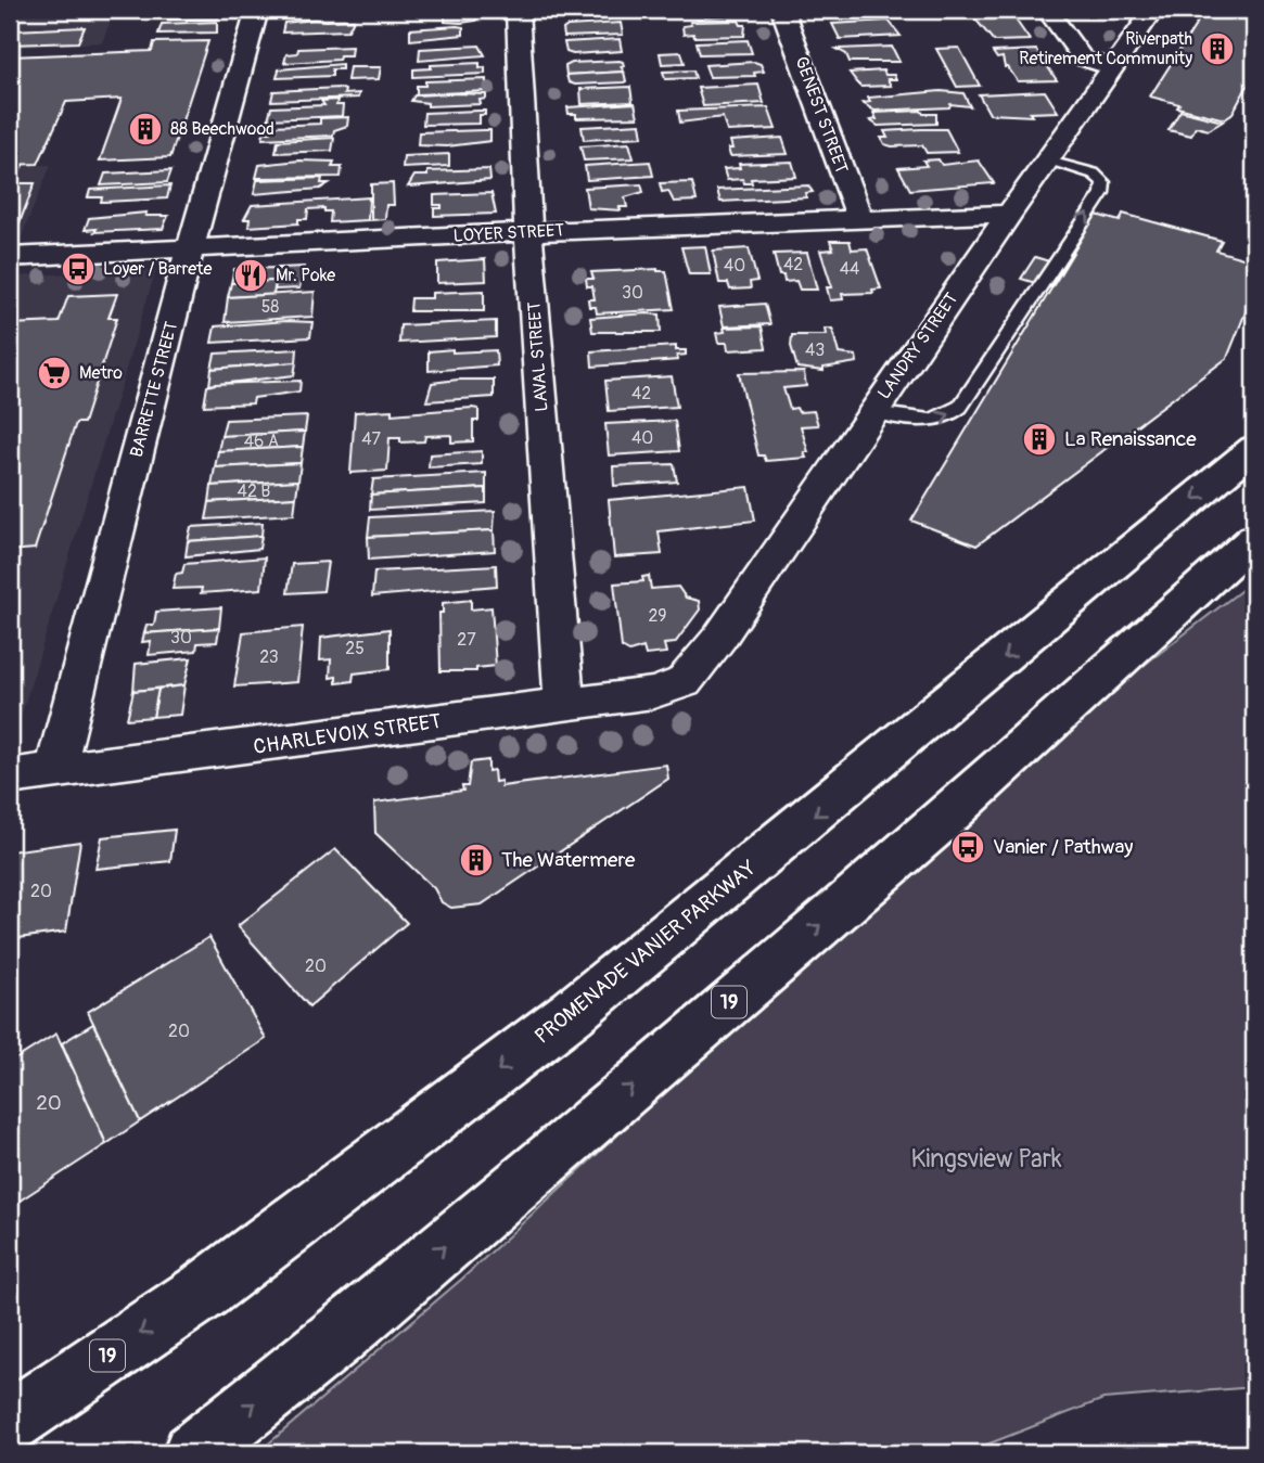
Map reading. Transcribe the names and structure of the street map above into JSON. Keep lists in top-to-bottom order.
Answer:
{
  "streets": {
    "main road": ["PROMENADE VANIER PARKWAY", "19"],
    "street": [
      "GENEST STREET",
      "LOYER STREET",
      "LANDRY STREET",
      "LAVAL STREET",
      "BARRETTE STREET",
      "CHARLEVOIX STREET"
    ]
  },
  "crossings": [
    ["GENEST STREET", "LOYER STREET"],
    ["LOYER STREET", "LANDRY STREET"],
    ["LOYER STREET", "LAVAL STREET"],
    ["LOYER STREET", "BARRETTE STREET"],
    ["LANDRY STREET", "CHARLEVOIX STREET"],
    ["LAVAL STREET", "CHARLEVOIX STREET"],
    ["BARRETTE STREET", "CHARLEVOIX STREET"]
  ],
  "parks": ["Kingsview Park"],
  "places": {
    "building": [
      "Riverpath Retirement Community",
      "88 Beechwood",
      "La Renaissance",
      "The Watermere"
    ],
    "bus stop": ["Loyer / Barrete", "Vanier / Pathway"],
    "restaurant": ["Mr. Poke"],
    "supermarket": ["Metro"]
  },
  "house_numbers": [
    "42",
    "40",
    "44",
    "30",
    "58",
    "43",
    "42",
    "40",
    "47",
    "46 A",
    "42 B",
    "29",
    "30",
    "27",
    "25",
    "23",
    "20",
    "20",
    "20",
    "20"
  ]
}
